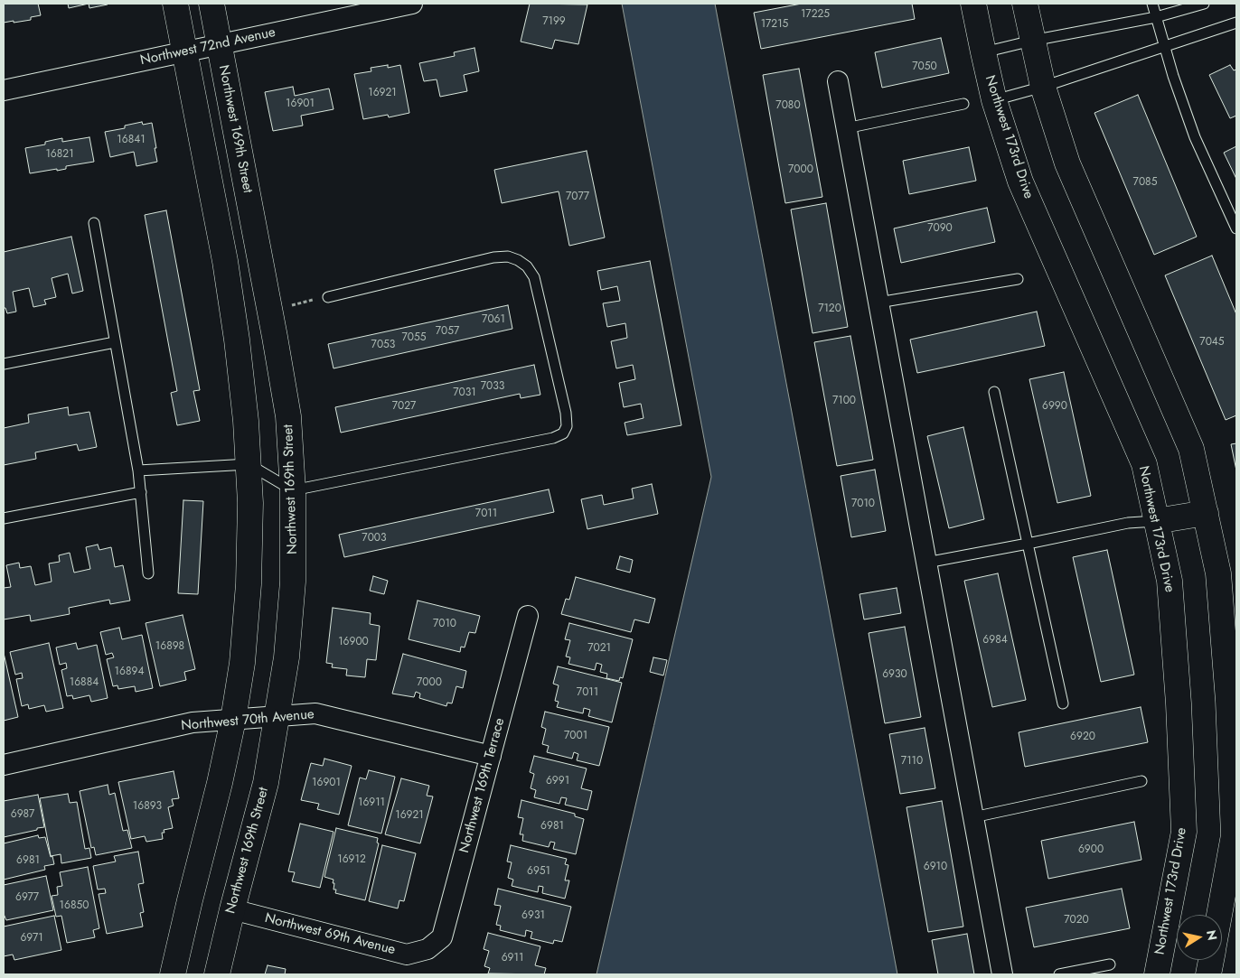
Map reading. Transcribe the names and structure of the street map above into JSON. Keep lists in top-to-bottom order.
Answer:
{
  "streets": {
    "street": [
      "Northwest 72nd Avenue",
      "Northwest 169th Street",
      "Northwest 173rd Drive",
      "Northwest 70th Avenue",
      "Northwest 169th Terrace",
      "Northwest 69th Avenue"
    ]
  },
  "crossings": [
    ["Northwest 72nd Avenue", "Northwest 169th Street"],
    ["Northwest 169th Street", "Northwest 70th Avenue"],
    ["Northwest 169th Street", "Northwest 69th Avenue"],
    ["Northwest 70th Avenue", "Northwest 169th Terrace"],
    ["Northwest 169th Terrace", "Northwest 69th Avenue"]
  ],
  "house_numbers": [
    "17225",
    "7199",
    "17215",
    "7050",
    "16921",
    "16901",
    "7080",
    "16841",
    "16821",
    "7000",
    "7085",
    "7077",
    "7090",
    "7120",
    "7061",
    "7057",
    "7055",
    "7045",
    "7053",
    "7033",
    "7031",
    "7100",
    "7027",
    "6990",
    "7010",
    "7011",
    "7003",
    "7010",
    "6984",
    "16900",
    "16898",
    "7021",
    "16894",
    "6930",
    "16884",
    "7000",
    "7011",
    "7001",
    "6920",
    "7110",
    "6991",
    "16901",
    "16911",
    "16893",
    "6987",
    "16921",
    "6981",
    "6900",
    "16912",
    "6981",
    "6910",
    "6951",
    "6977",
    "16850",
    "6931",
    "7020",
    "6971",
    "6911"
  ],
  "north": "right"
}
